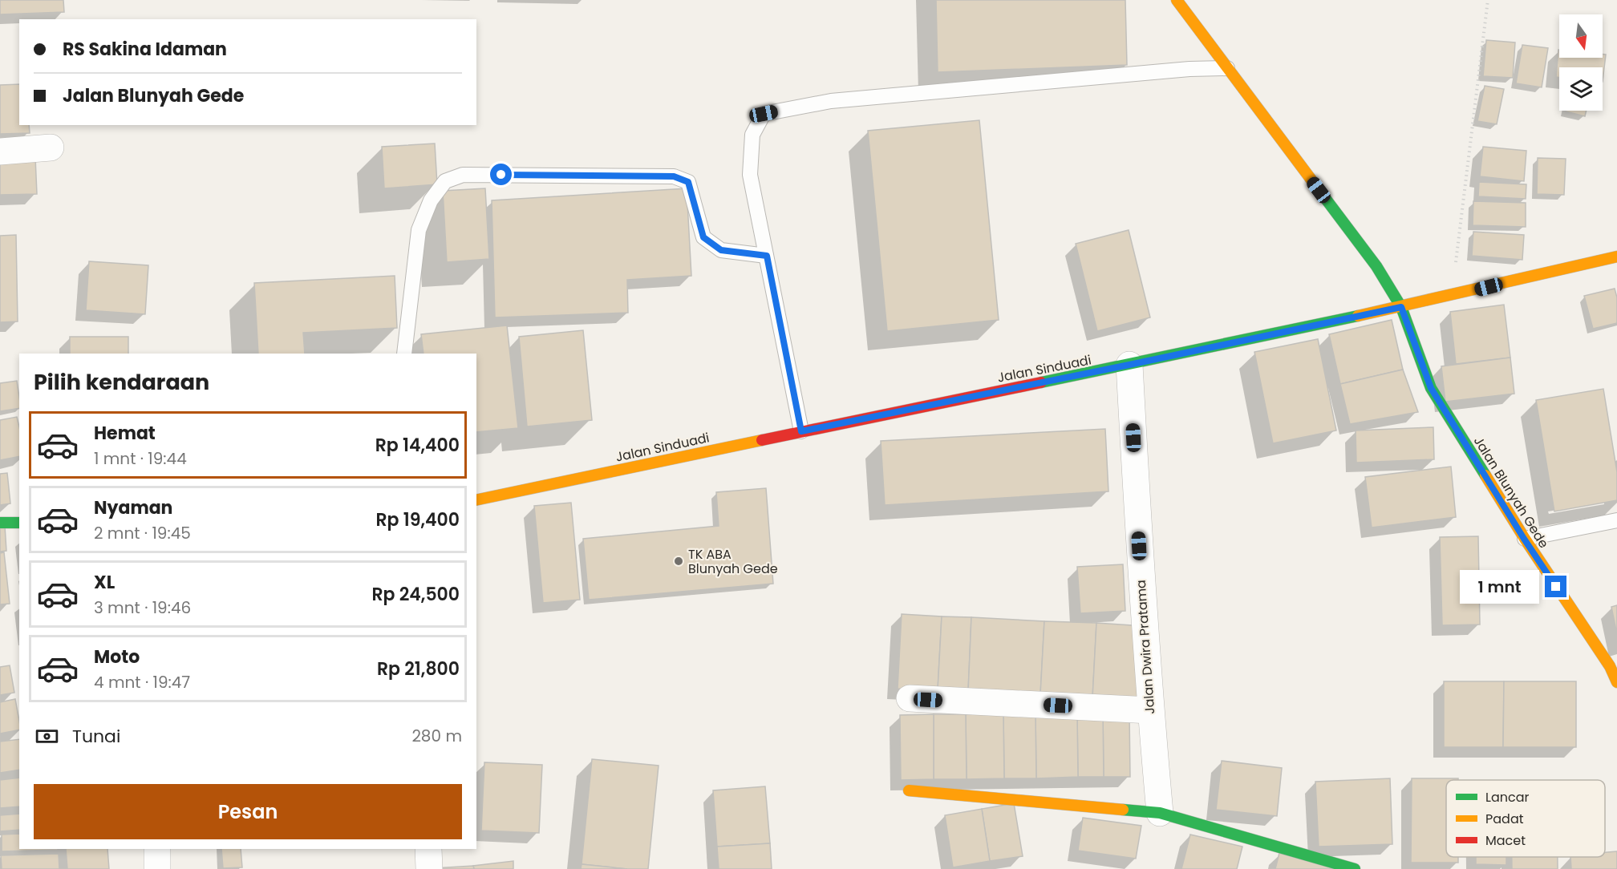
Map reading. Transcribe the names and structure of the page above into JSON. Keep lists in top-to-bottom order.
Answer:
{
  "streets": {
    "street": ["Jalan Sinduadi", "Jalan Blunyah Gede", "Jalan Dwira Pratama"]
  },
  "crossings": [
    ["Jalan Sinduadi", "Jalan Blunyah Gede"],
    ["Jalan Sinduadi", "Jalan Dwira Pratama"]
  ],
  "places": ["TK ABA Blunyah Gede"],
  "legend": ["Lancar", "Padat", "Macet"],
  "north": "bottom",
  "page": {
    "banner": ["RS Sakina Idaman", "Jalan Blunyah Gede"],
    "heading": "Pilih kendaraan",
    "list": [
      {
        "name": "Hemat",
        "note": "1 mnt · 19:44",
        "value": "Rp 14,400"
      },
      {
        "name": "Nyaman",
        "note": "2 mnt · 19:45",
        "value": "Rp 19,400"
      },
      {
        "name": "XL",
        "note": "3 mnt · 19:46",
        "value": "Rp 24,500"
      },
      {
        "name": "Moto",
        "note": "4 mnt · 19:47",
        "value": "Rp 21,800"
      }
    ],
    "bubble": "1 mnt",
    "pay": ["Tunai", "280 m"],
    "buttons": "Pesan"
  }
}
